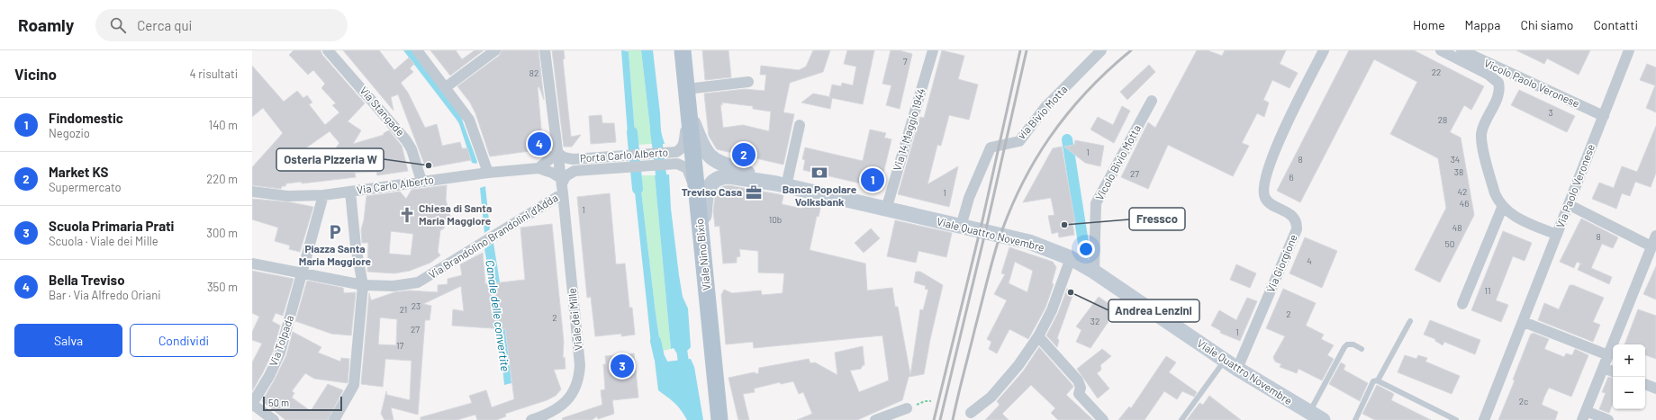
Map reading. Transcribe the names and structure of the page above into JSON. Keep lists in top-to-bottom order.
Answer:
{
  "streets": {
    "main road": ["Viale Quattro Novembre", "Viale Nino Bixio"],
    "street": [
      "Vicolo Paolo Veronese",
      "Via Stangade",
      "via Bivio Motta",
      "Via 14 Maggio 1944",
      "Porta Carlo Alberto",
      "Vicolo Bivio Motta",
      "Via Carlo Alberto",
      "Via Paolo Veronese",
      "Via Brandolino Brandolini d'Adda",
      "Via Giorgione",
      "Viale dei Mille",
      "Via Tolpada"
    ]
  },
  "crossings": [
    ["Vicolo Paolo Veronese", "Via Paolo Veronese"],
    ["Via Stangade", "Via Carlo Alberto"],
    ["via Bivio Motta", "Viale Quattro Novembre"],
    ["Via 14 Maggio 1944", "Viale Quattro Novembre"],
    ["Porta Carlo Alberto", "Via Carlo Alberto"],
    ["Porta Carlo Alberto", "Viale Quattro Novembre"],
    ["Porta Carlo Alberto", "Via Brandolino Brandolini d'Adda"],
    ["Porta Carlo Alberto", "Viale Nino Bixio"],
    ["Porta Carlo Alberto", "Viale dei Mille"],
    ["Vicolo Bivio Motta", "Viale Quattro Novembre"],
    ["Via Carlo Alberto", "Via Brandolino Brandolini d'Adda"],
    ["Via Carlo Alberto", "Viale dei Mille"],
    ["Viale Quattro Novembre", "Viale Nino Bixio"],
    ["Viale Quattro Novembre", "Via Giorgione"],
    ["Via Brandolino Brandolini d'Adda", "Viale dei Mille"]
  ],
  "water": ["Canale delle convertite"],
  "places": {
    "other": ["Osteria Pizzeria W", "Fressco", "Andrea Lenzini"],
    "bank": ["Banca Popolare Volksbank"],
    "office": ["Treviso Casa"],
    "church": ["Chiesa di Santa Maria Maggiore"],
    "parking": ["Piazza Santa Maria Maggiore"]
  },
  "house_numbers": [
    "7",
    "22",
    "82",
    "3",
    "28",
    "1",
    "8",
    "34",
    "38",
    "27",
    "6",
    "42",
    "1",
    "46",
    "1",
    "10b",
    "48",
    "8",
    "50",
    "4",
    "11",
    "23",
    "21",
    "2",
    "2",
    "32",
    "27",
    "1",
    "17",
    "2c"
  ],
  "scale_bar": "50 m",
  "page": {
    "header": "Roamly",
    "search": "Cerca qui",
    "nav": [
      "Home",
      "Mappa",
      "Chi siamo",
      "Contatti"
    ],
    "heading": ["Vicino", "4 risultati"],
    "list": [
      {
        "mark": "1",
        "name": "Findomestic",
        "note": "Negozio",
        "value": "140 m"
      },
      {
        "mark": "2",
        "name": "Market KS",
        "note": "Supermercato",
        "value": "220 m"
      },
      {
        "mark": "3",
        "name": "Scuola Primaria Prati",
        "note": "Scuola · Viale dei Mille",
        "value": "300 m"
      },
      {
        "mark": "4",
        "name": "Bella Treviso",
        "note": "Bar · Via Alfredo Oriani",
        "value": "350 m"
      }
    ],
    "pins": [
      "4",
      "2",
      "1",
      "3"
    ],
    "buttons": ["Salva", "Condividi"],
    "map_buttons": ["+", "−"],
    "scale": "50 m"
  }
}
